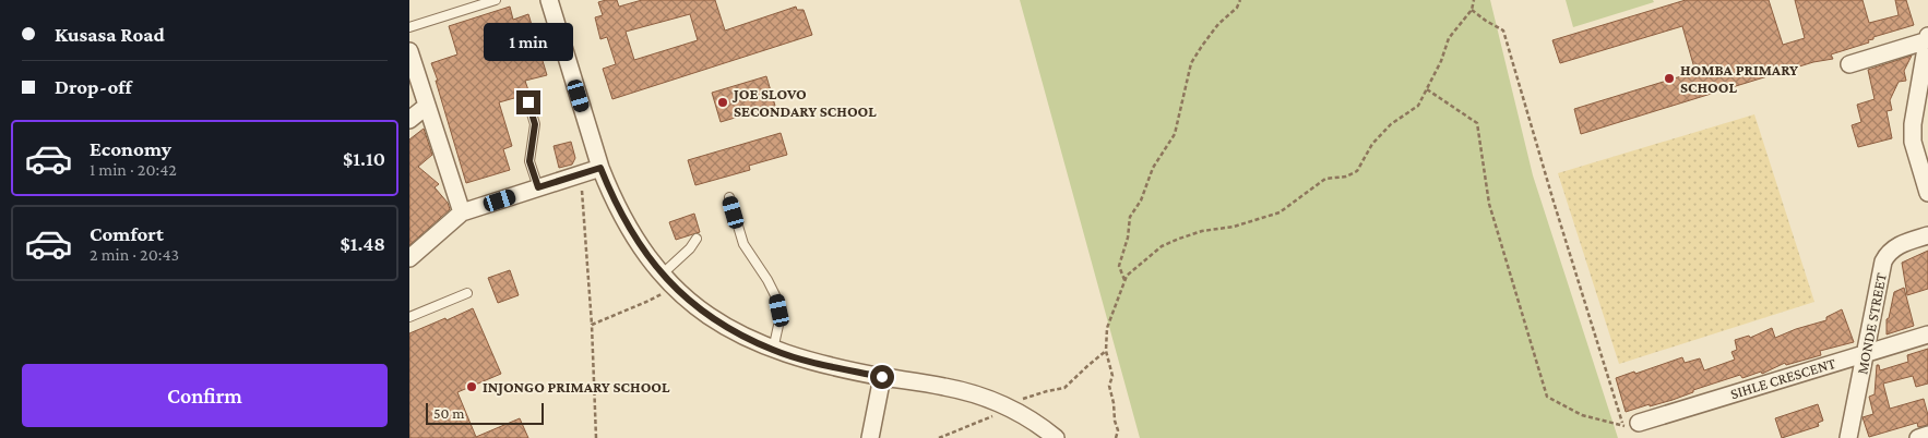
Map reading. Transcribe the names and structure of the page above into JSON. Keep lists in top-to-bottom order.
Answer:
{
  "streets": {
    "street": ["MONDE STREET", "SIHLE CRESCENT"]
  },
  "crossings": [
    ["MONDE STREET", "SIHLE CRESCENT"]
  ],
  "places": ["HOMBA PRIMARY SCHOOL", "JOE SLOVO SECONDARY SCHOOL", "INJONGO PRIMARY SCHOOL"],
  "scale_bar": "50 m",
  "page": {
    "banner": ["Kusasa Road", "Drop-off"],
    "bubble": "1 min",
    "list": [
      {
        "name": "Economy",
        "note": "1 min · 20:42",
        "value": "$1.10"
      },
      {
        "name": "Comfort",
        "note": "2 min · 20:43",
        "value": "$1.48"
      }
    ],
    "buttons": "Confirm",
    "scale": "50 m"
  }
}
